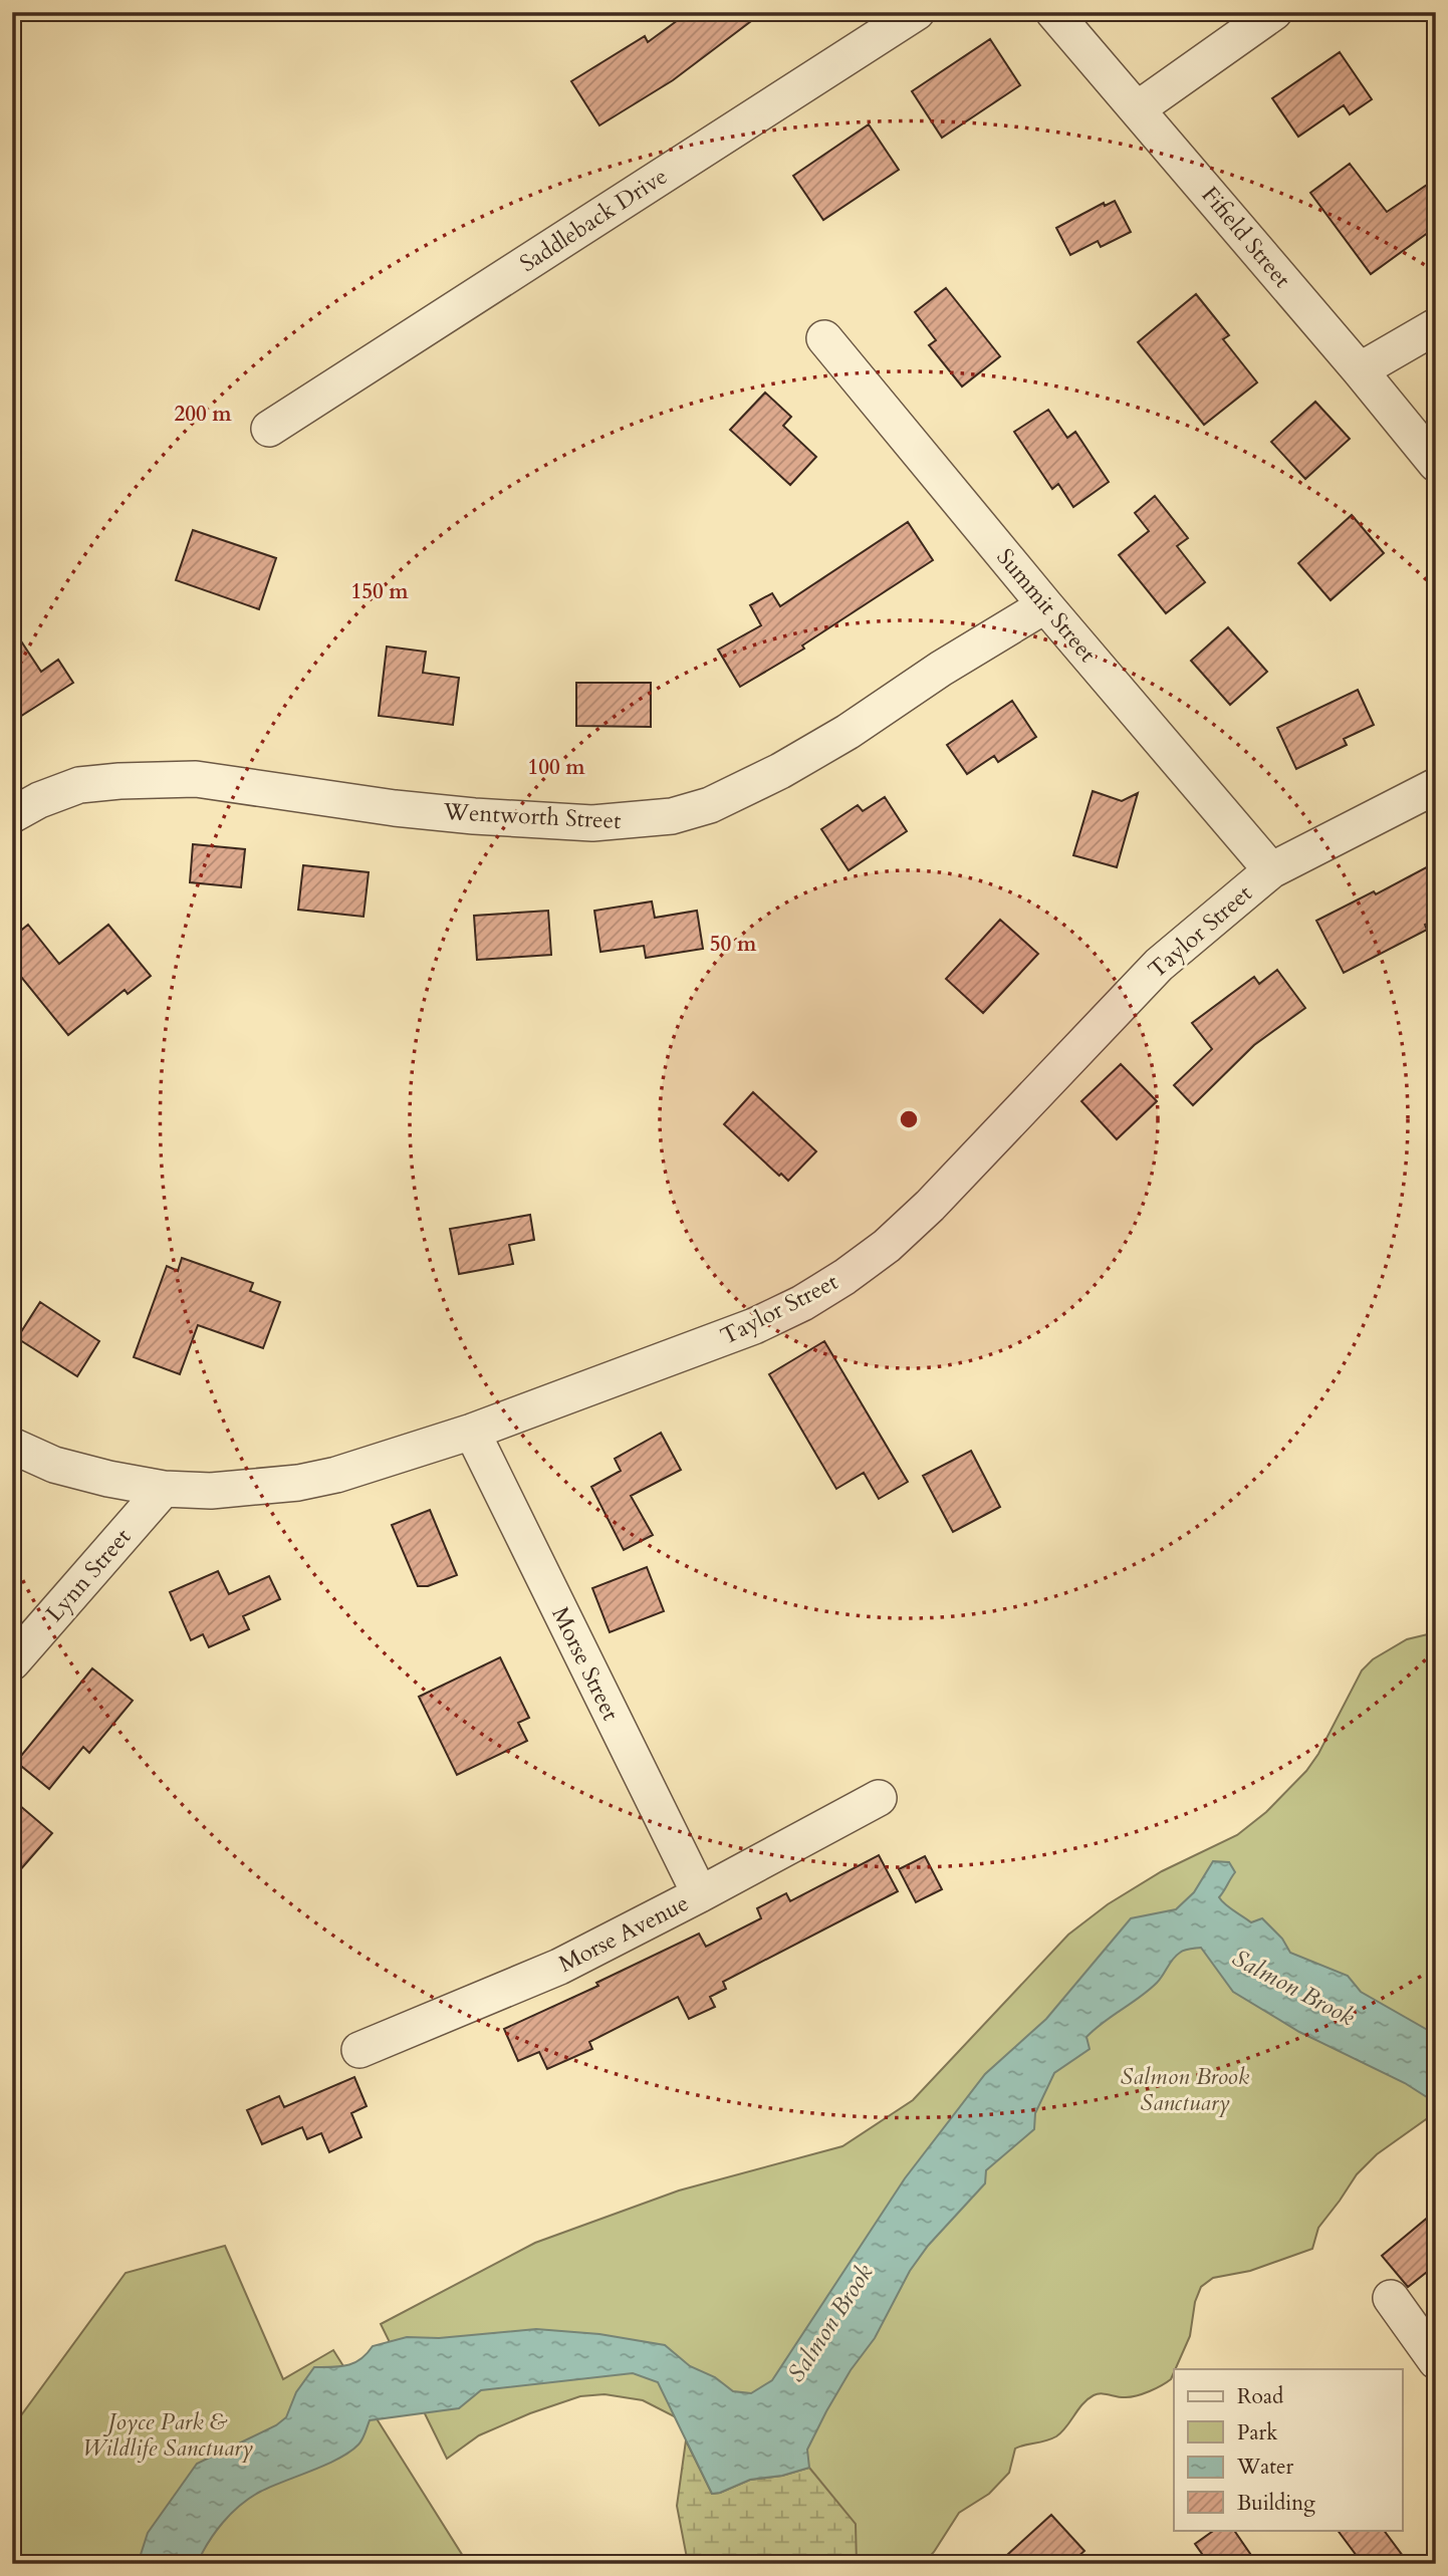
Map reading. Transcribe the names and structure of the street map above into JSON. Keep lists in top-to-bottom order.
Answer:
{
  "streets": {
    "street": [
      "Saddleback Drive",
      "Fifield Street",
      "Summit Street",
      "Wentworth Street",
      "Taylor Street",
      "Lynn Street",
      "Morse Street",
      "Morse Avenue"
    ]
  },
  "crossings": [
    ["Summit Street", "Wentworth Street"],
    ["Summit Street", "Taylor Street"],
    ["Taylor Street", "Lynn Street"],
    ["Taylor Street", "Morse Street"],
    ["Morse Street", "Morse Avenue"]
  ],
  "water": ["Salmon Brook"],
  "parks": ["Salmon Brook Sanctuary", "Joyce Park & Wildlife Sanctuary"],
  "legend": [
    "Road",
    "Park",
    "Water",
    "Building"
  ],
  "rings": [
    "200 m",
    "150 m",
    "100 m",
    "50 m"
  ]
}
